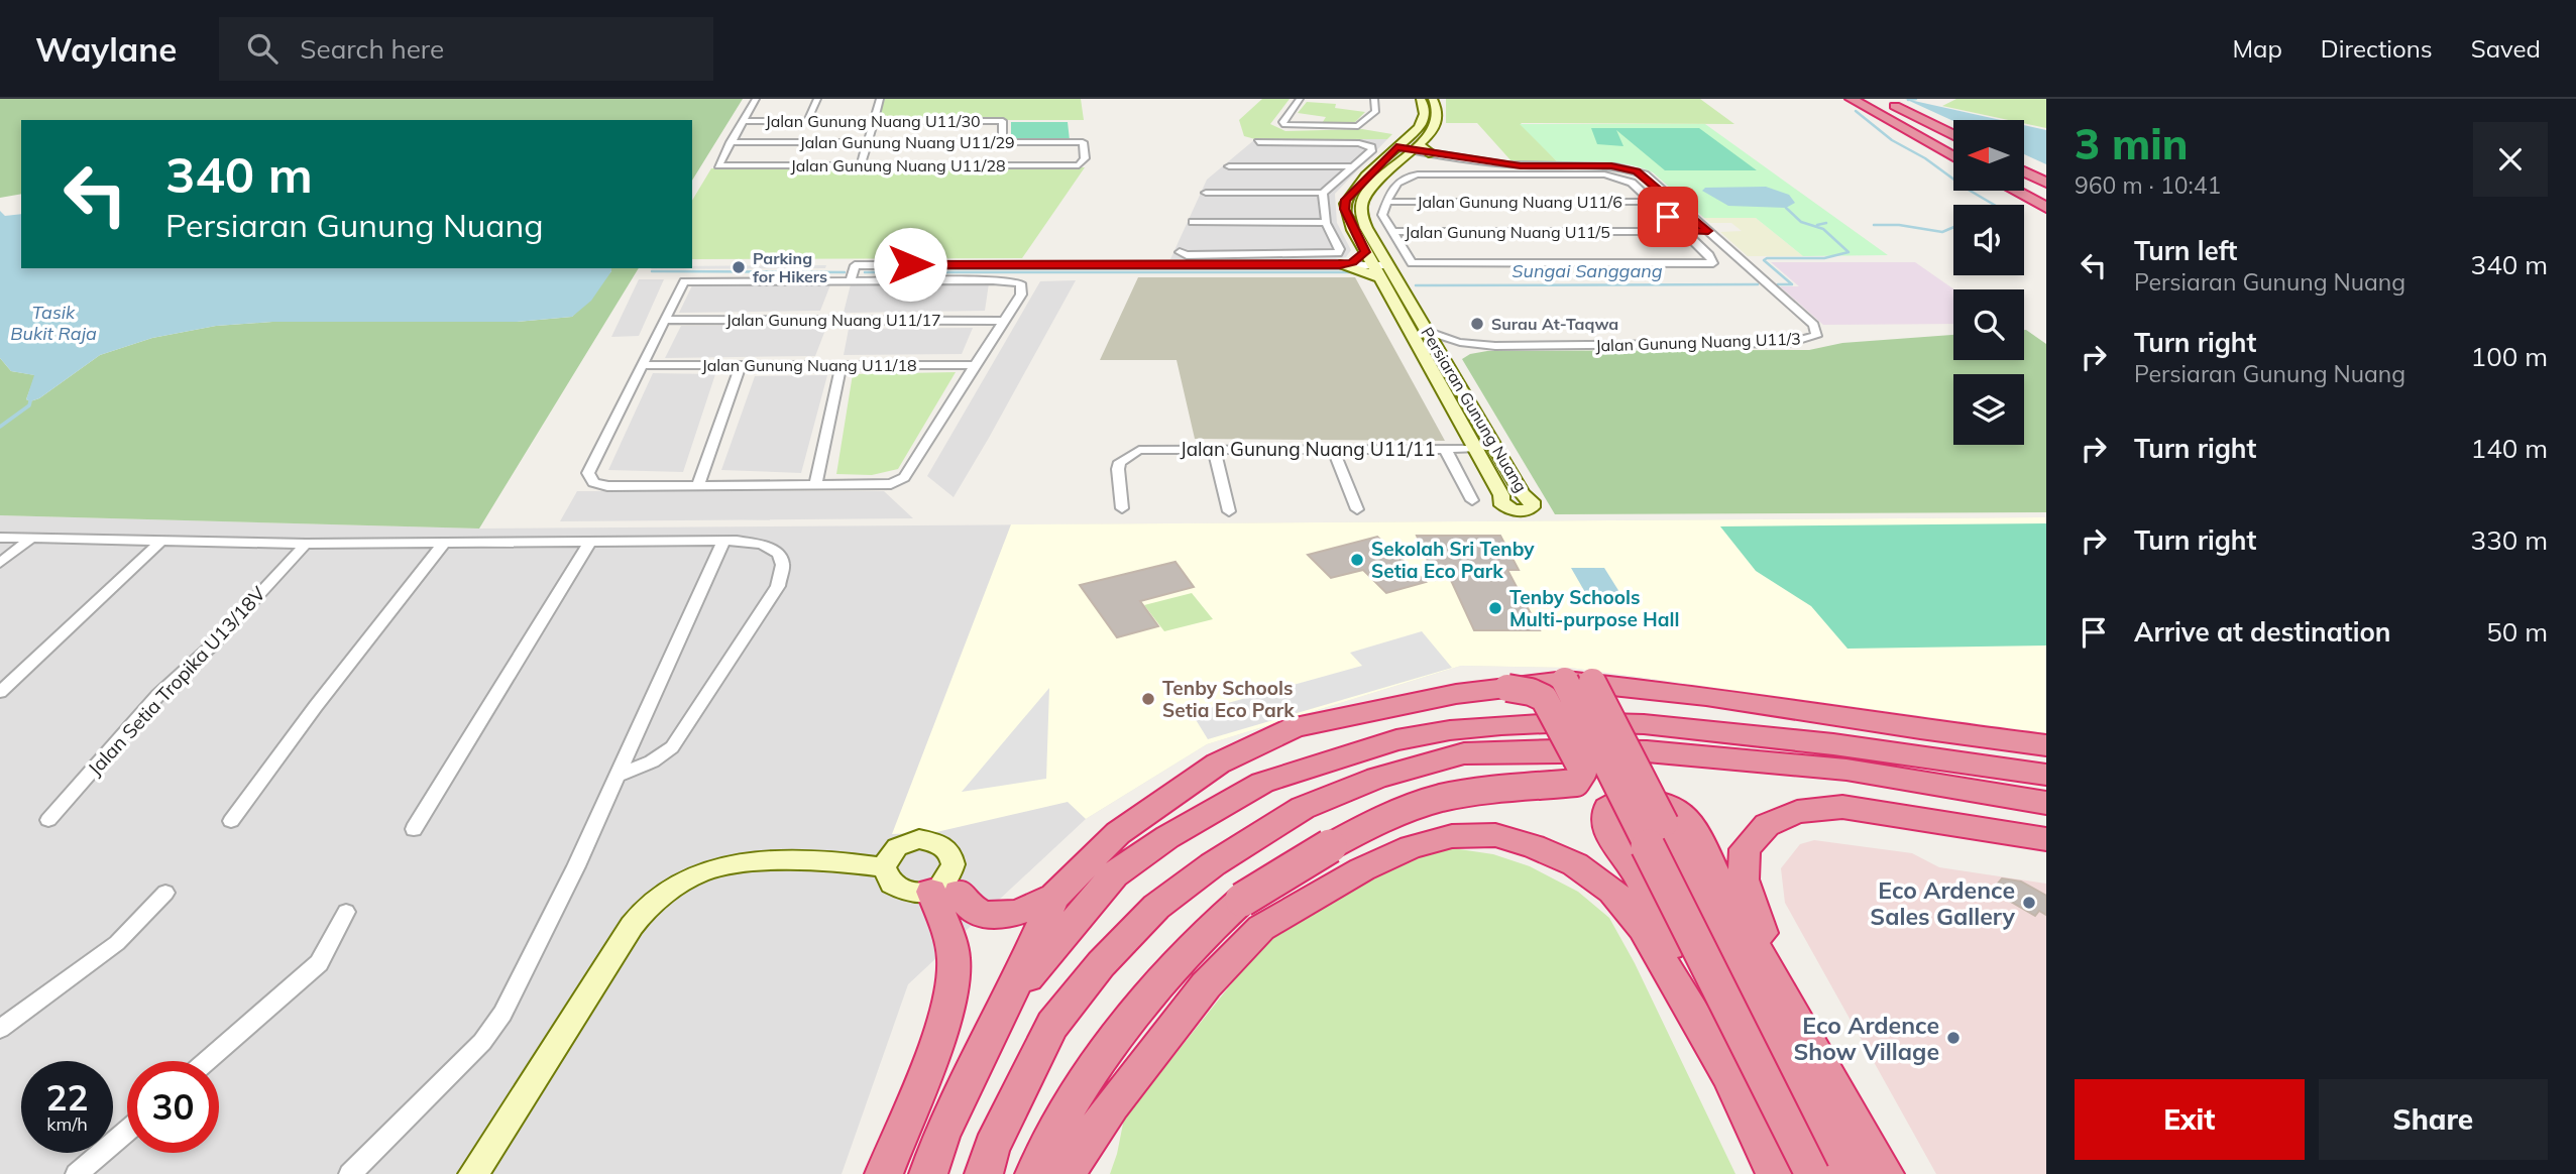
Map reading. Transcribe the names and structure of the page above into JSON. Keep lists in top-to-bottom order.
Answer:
{
  "streets": {
    "street": [
      "Jalan Gunung Nuang U11/30",
      "Jalan Gunung Nuang U11/29",
      "Jalan Gunung Nuang U11/28",
      "Jalan Gunung Nuang U11/6",
      "Jalan Gunung Nuang U11/5",
      "Jalan Gunung Nuang U11/17",
      "Jalan Gunung Nuang U11/3",
      "Jalan Gunung Nuang U11/18",
      "Persiaran Gunung Nuang",
      "Jalan Gunung Nuang U11/11",
      "Jalan Setia Tropika U13/18V"
    ]
  },
  "crossings": [
    ["Jalan Gunung Nuang U11/30", "Jalan Gunung Nuang U11/29"],
    ["Jalan Gunung Nuang U11/29", "Jalan Gunung Nuang U11/28"],
    ["Jalan Gunung Nuang U11/5", "Jalan Gunung Nuang U11/3"],
    ["Jalan Gunung Nuang U11/3", "Persiaran Gunung Nuang"],
    ["Persiaran Gunung Nuang", "Jalan Gunung Nuang U11/11"]
  ],
  "water": ["Sungai Sanggang", "Tasik Bukit Raja"],
  "places": [
    "Parking for Hikers",
    "Surau At-Taqwa",
    "Sekolah Sri Tenby Setia Eco Park",
    "Tenby Schools Multi-purpose Hall",
    "Tenby Schools Setia Eco Park",
    "Eco Ardence Sales Gallery",
    "Eco Ardence Show Village"
  ],
  "north": "left",
  "page": {
    "header": "Waylane",
    "search": "Search here",
    "nav": ["Map", "Directions", "Saved"],
    "heading": ["3 min", "960 m · 10:41"],
    "turn": ["340 m", "Persiaran Gunung Nuang"],
    "list": [
      {
        "name": "Turn left",
        "note": "Persiaran Gunung Nuang",
        "value": "340 m"
      },
      {
        "name": "Turn right",
        "note": "Persiaran Gunung Nuang",
        "value": "100 m"
      },
      {
        "name": "Turn right",
        "value": "140 m"
      },
      {
        "name": "Turn right",
        "value": "330 m"
      },
      {
        "name": "Arrive at destination",
        "value": "50 m"
      }
    ],
    "speed": "22 km/h",
    "limit": "30",
    "buttons": ["Exit", "Share"]
  }
}
